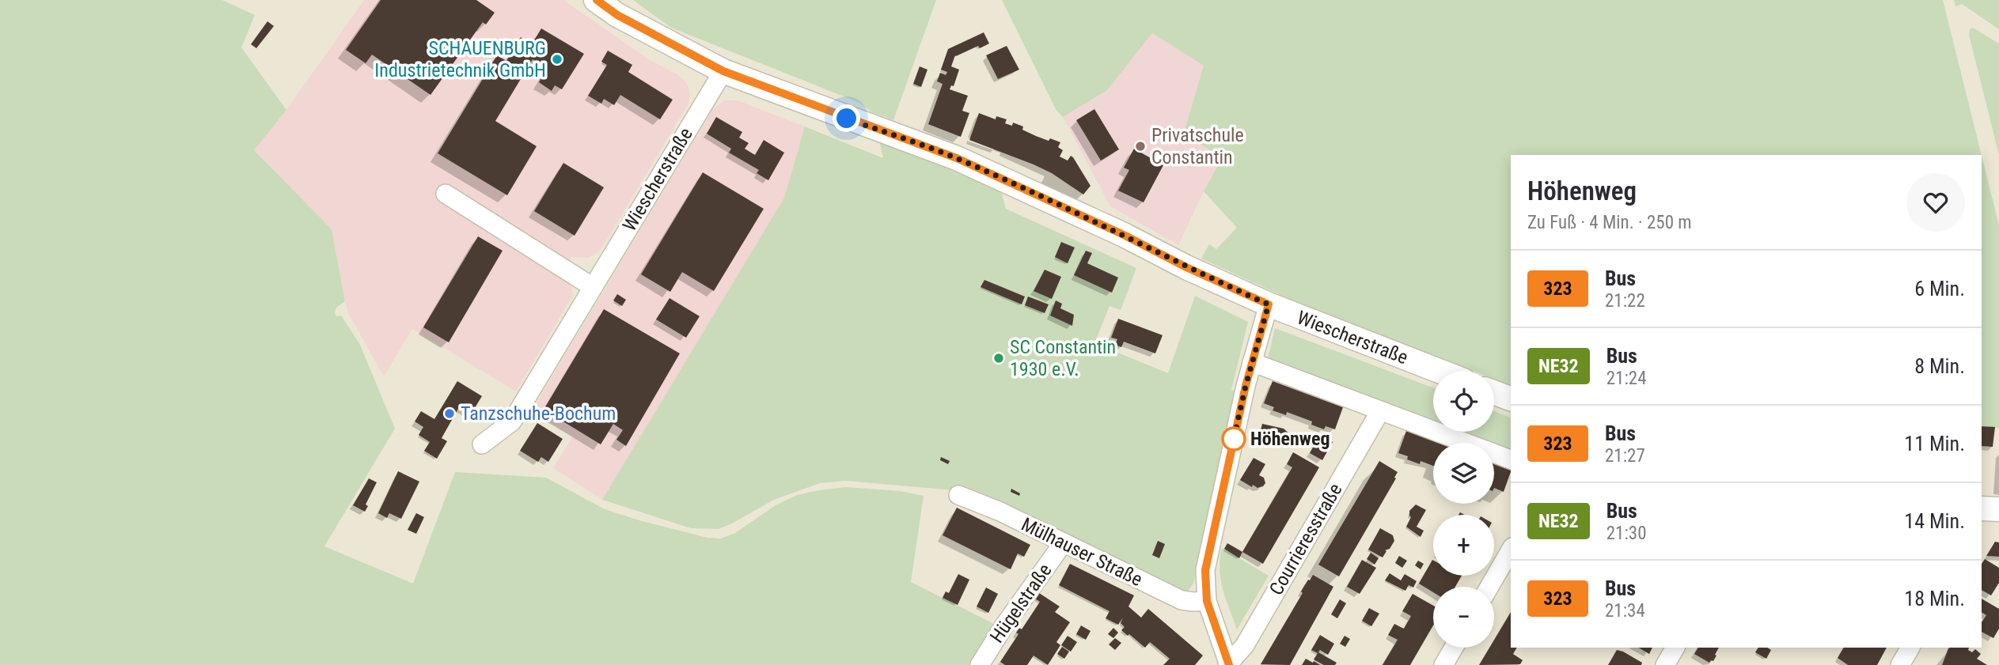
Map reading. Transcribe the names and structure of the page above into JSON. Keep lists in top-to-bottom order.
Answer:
{
  "streets": {
    "main road": ["Wiescherstraße"],
    "street": ["Courrieresstraße", "Mülhauser Straße", "Hügelstraße"]
  },
  "crossings": [
    ["Mülhauser Straße", "Hügelstraße"]
  ],
  "places": [
    "SCHAUENBURG Industrietechnik GmbH",
    "Privatschule Constantin",
    "SC Constantin 1930 e.V.",
    "Tanzschuhe-Bochum",
    "Höhenweg"
  ],
  "lines": ["bus line 323"],
  "page": {
    "heading": ["Höhenweg", "Zu Fuß · 4 Min. · 250 m"],
    "list": [
      {
        "mark": "323",
        "name": "Bus",
        "note": "21:22",
        "value": "6 Min."
      },
      {
        "mark": "NE32",
        "name": "Bus",
        "note": "21:24",
        "value": "8 Min."
      },
      {
        "mark": "323",
        "name": "Bus",
        "note": "21:27",
        "value": "11 Min."
      },
      {
        "mark": "NE32",
        "name": "Bus",
        "note": "21:30",
        "value": "14 Min."
      },
      {
        "mark": "323",
        "name": "Bus",
        "note": "21:34",
        "value": "18 Min."
      }
    ],
    "map_buttons": ["+", "−"]
  }
}
